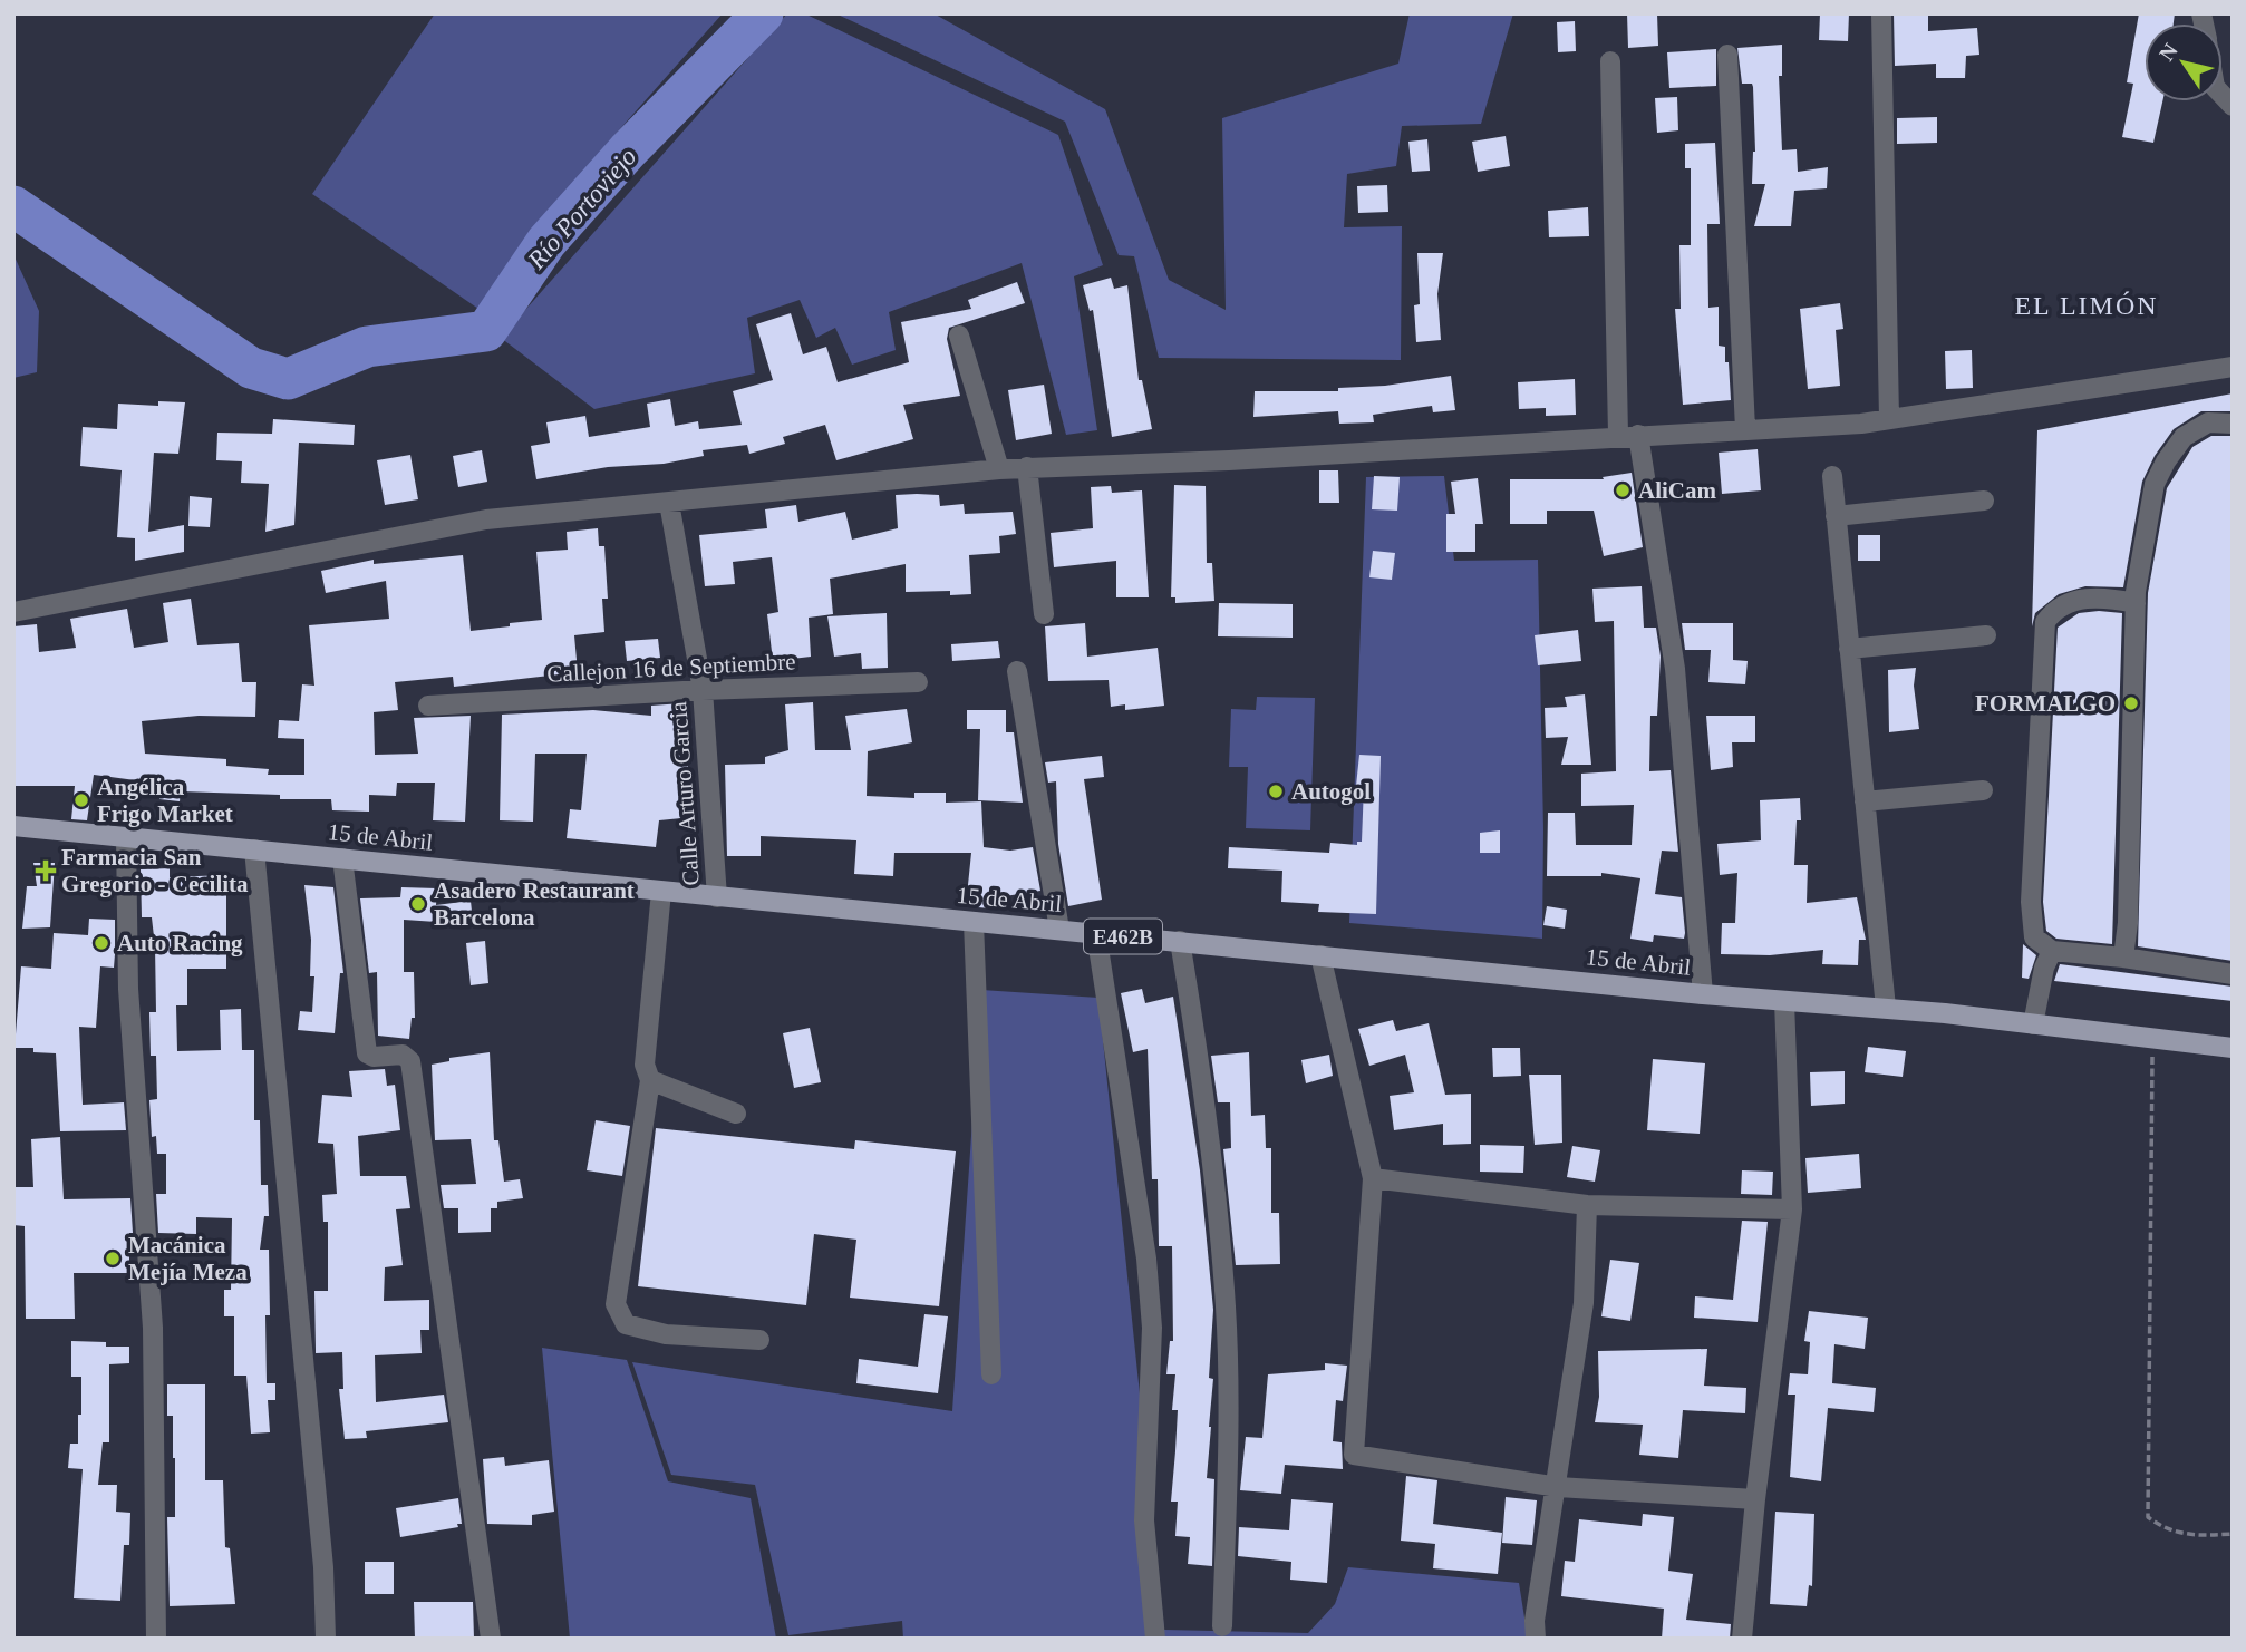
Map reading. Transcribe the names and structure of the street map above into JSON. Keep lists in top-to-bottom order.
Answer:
{
  "streets": {
    "main road": ["15 de Abril", "E462B"],
    "street": ["Callejon 16 de Septiembre", "Calle Arturo Garcia"]
  },
  "crossings": [
    ["Callejon 16 de Septiembre", "Calle Arturo Garcia"],
    ["Calle Arturo Garcia", "15 de Abril"]
  ],
  "districts": ["EL LIMÓN"],
  "water": ["Río Portoviejo"],
  "places": {
    "other": [
      "AliCam",
      "FORMALGO",
      "Autogol",
      "Angélica Frigo Market",
      "Asadero Restaurant Barcelona",
      "Auto Racing",
      "Macánica Mejía Meza"
    ],
    "health": ["Farmacia San Gregorio - Cecilita"]
  },
  "north": "top left"
}
